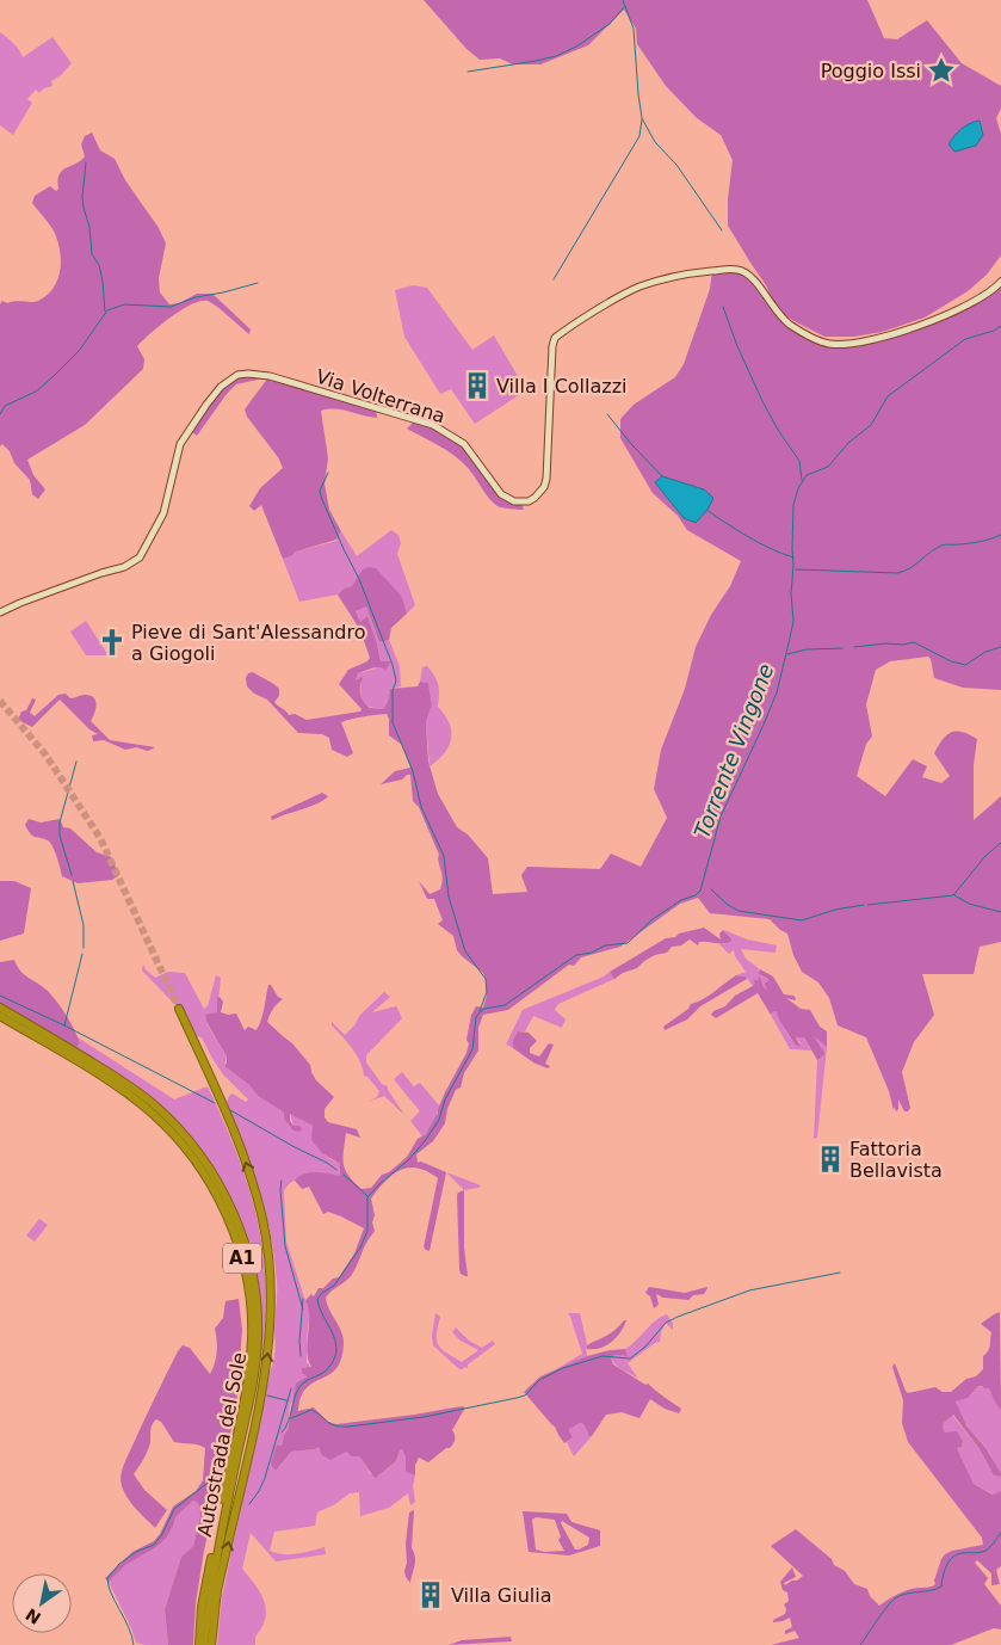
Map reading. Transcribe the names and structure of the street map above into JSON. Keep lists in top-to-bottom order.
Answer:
{
  "streets": {
    "highway": ["A1", "Autostrada del Sole"],
    "main road": ["Via Volterrana"]
  },
  "water": ["Torrente Vingone"],
  "places": {
    "place": ["Poggio Issi"],
    "building": ["Villa I Collazzi", "Fattoria Bellavista", "Villa Giulia"],
    "church": ["Pieve di Sant'Alessandro a Giogoli"]
  },
  "north": "bottom left"
}
